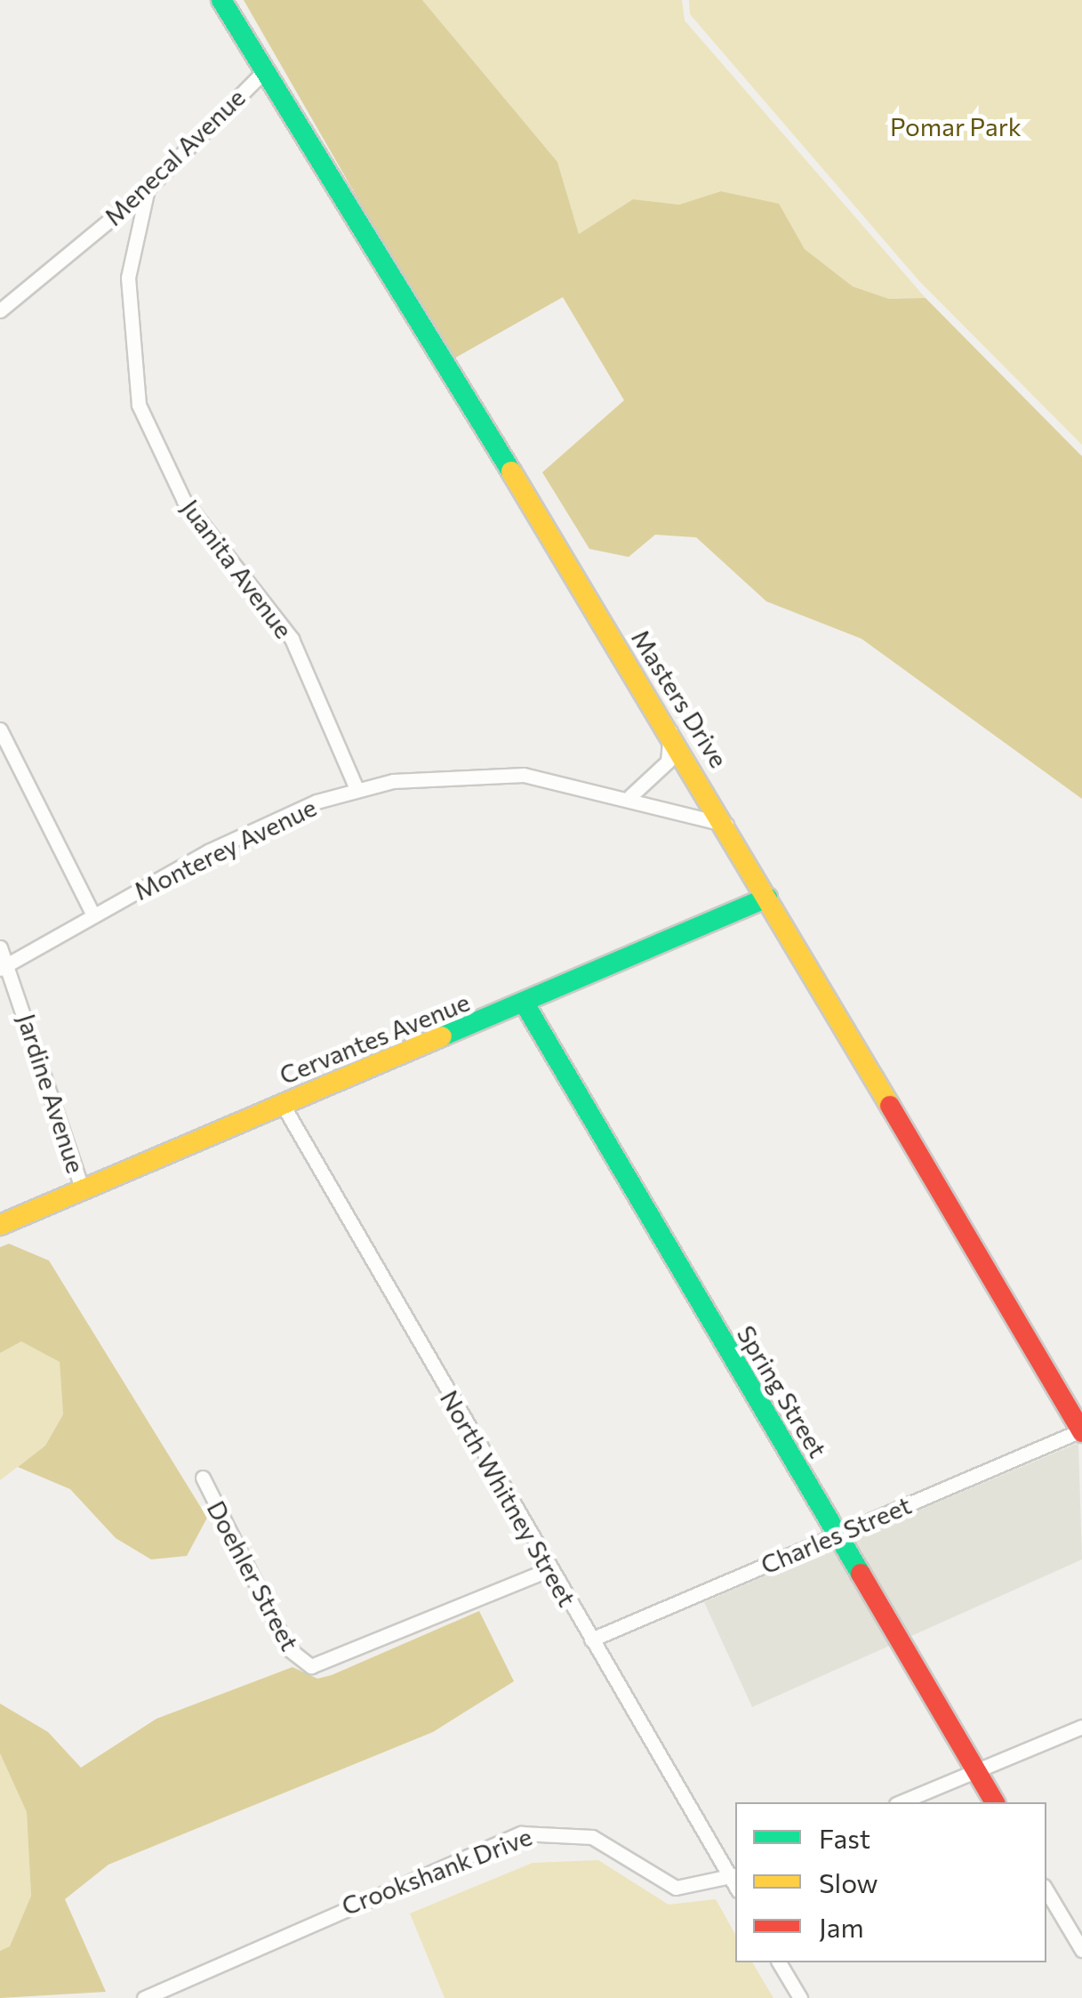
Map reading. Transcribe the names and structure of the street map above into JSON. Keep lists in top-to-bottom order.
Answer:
{
  "streets": {
    "street": [
      "Menecal Avenue",
      "Juanita Avenue",
      "Masters Drive",
      "Monterey Avenue",
      "Cervantes Avenue",
      "Jardine Avenue",
      "Spring Street",
      "North Whitney Street",
      "Charles Street",
      "Doehler Street",
      "Crookshank Drive"
    ]
  },
  "crossings": [
    ["Menecal Avenue", "Juanita Avenue"],
    ["Menecal Avenue", "Masters Drive"],
    ["Juanita Avenue", "Monterey Avenue"],
    ["Masters Drive", "Monterey Avenue"],
    ["Masters Drive", "Cervantes Avenue"],
    ["Masters Drive", "Charles Street"],
    ["Monterey Avenue", "Jardine Avenue"],
    ["Cervantes Avenue", "Jardine Avenue"],
    ["Cervantes Avenue", "Spring Street"],
    ["Cervantes Avenue", "North Whitney Street"],
    ["Spring Street", "Charles Street"],
    ["North Whitney Street", "Charles Street"],
    ["North Whitney Street", "Doehler Street"],
    ["North Whitney Street", "Crookshank Drive"]
  ],
  "parks": ["Pomar Park"],
  "legend": ["Fast", "Slow", "Jam"]
}
